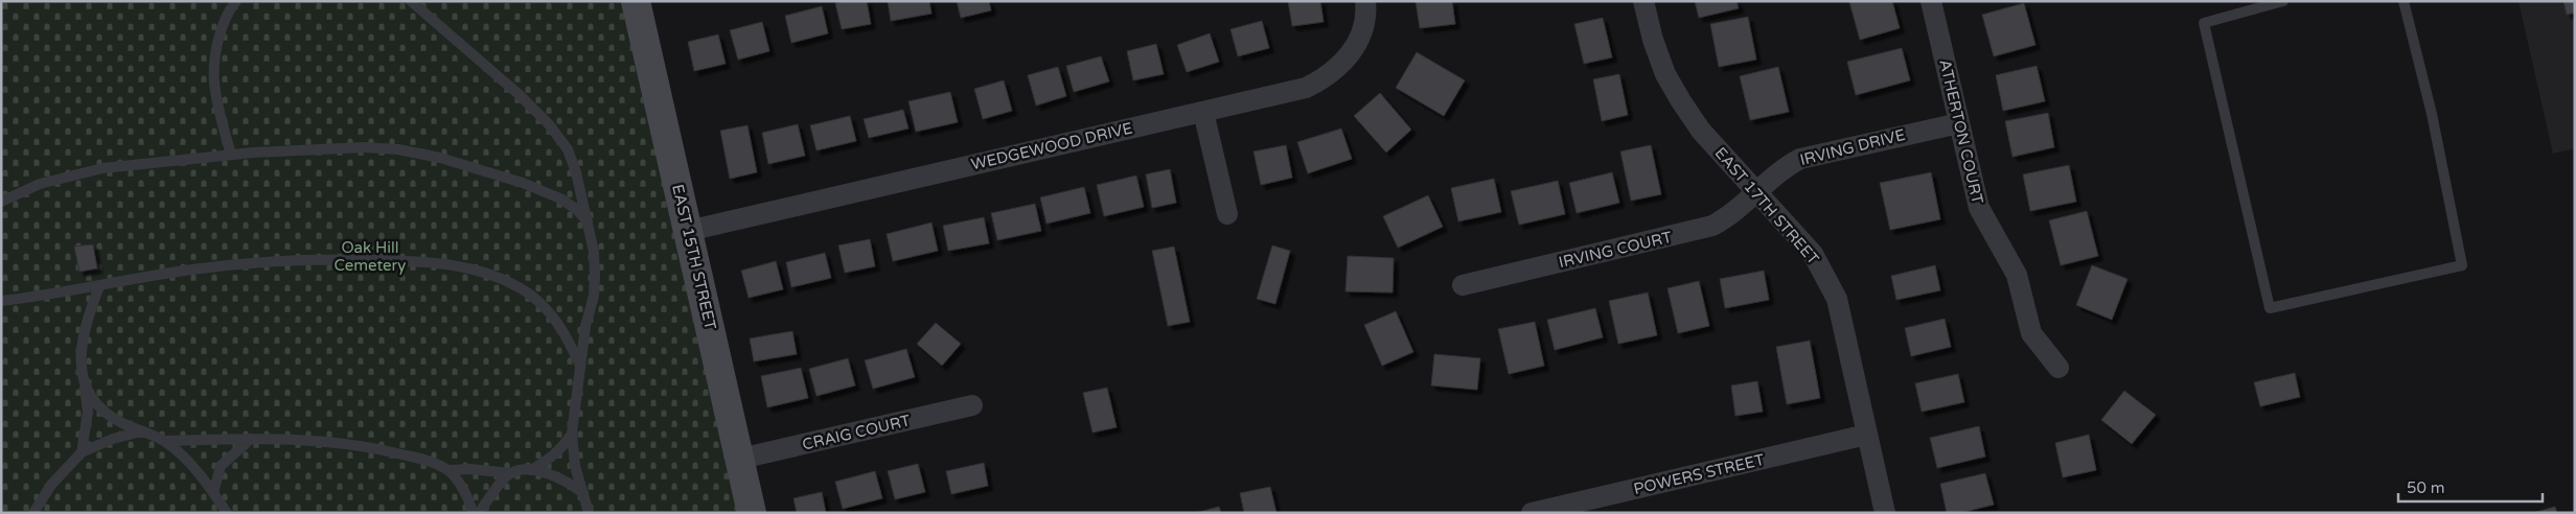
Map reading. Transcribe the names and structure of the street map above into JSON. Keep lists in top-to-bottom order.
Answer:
{
  "streets": {
    "main road": ["EAST 15TH STREET"],
    "street": [
      "ATHERTON COURT",
      "WEDGEWOOD DRIVE",
      "IRVING DRIVE",
      "EAST 17TH STREET",
      "IRVING COURT",
      "CRAIG COURT",
      "POWERS STREET"
    ]
  },
  "crossings": [
    ["ATHERTON COURT", "IRVING DRIVE"],
    ["WEDGEWOOD DRIVE", "EAST 15TH STREET"],
    ["IRVING DRIVE", "EAST 17TH STREET"],
    ["IRVING DRIVE", "IRVING COURT"],
    ["EAST 17TH STREET", "IRVING COURT"],
    ["EAST 17TH STREET", "POWERS STREET"],
    ["EAST 15TH STREET", "CRAIG COURT"]
  ],
  "parks": ["Oak Hill Cemetery"],
  "scale_bar": "50 m"
}
